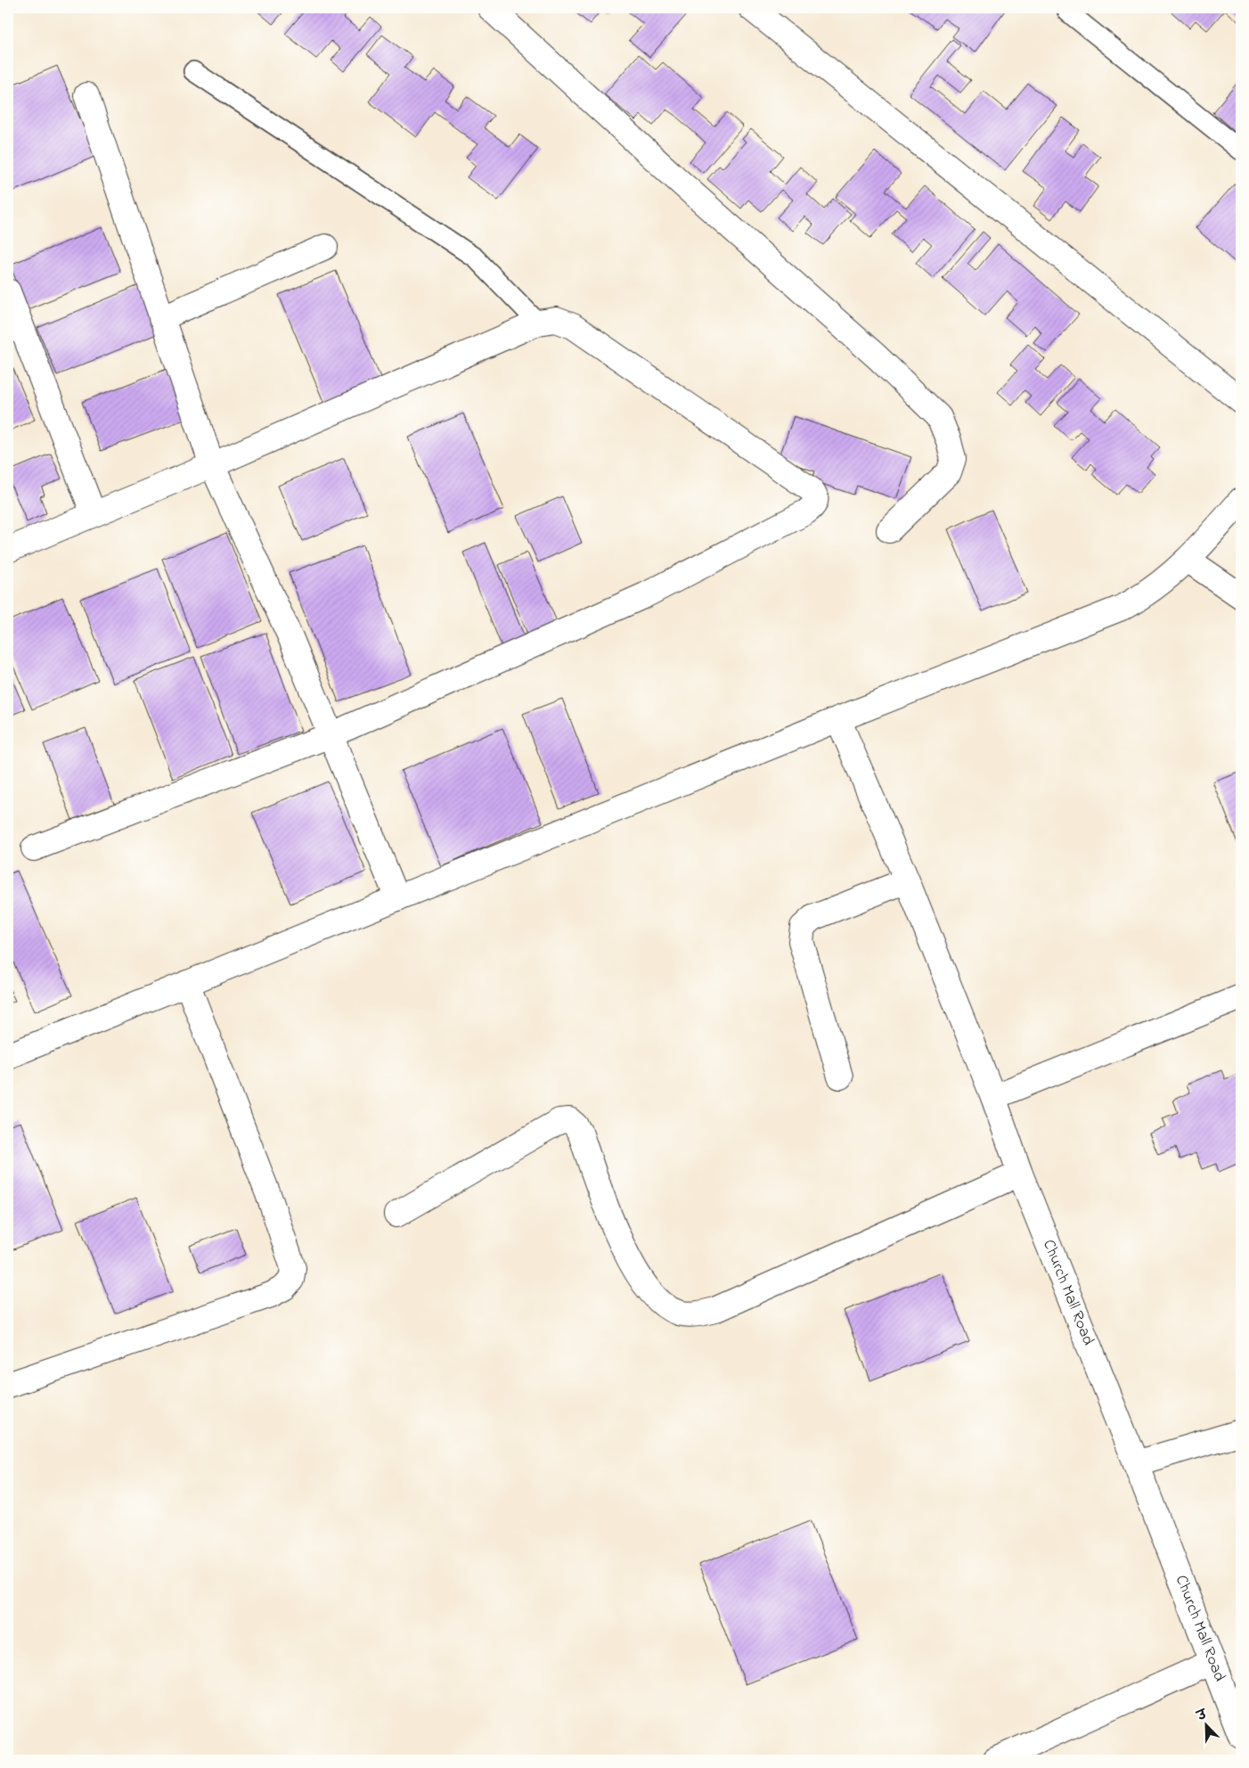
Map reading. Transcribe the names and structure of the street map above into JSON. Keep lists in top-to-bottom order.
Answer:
{
  "streets": {
    "street": ["Church Mall Road"]
  },
  "north": "top left"
}
